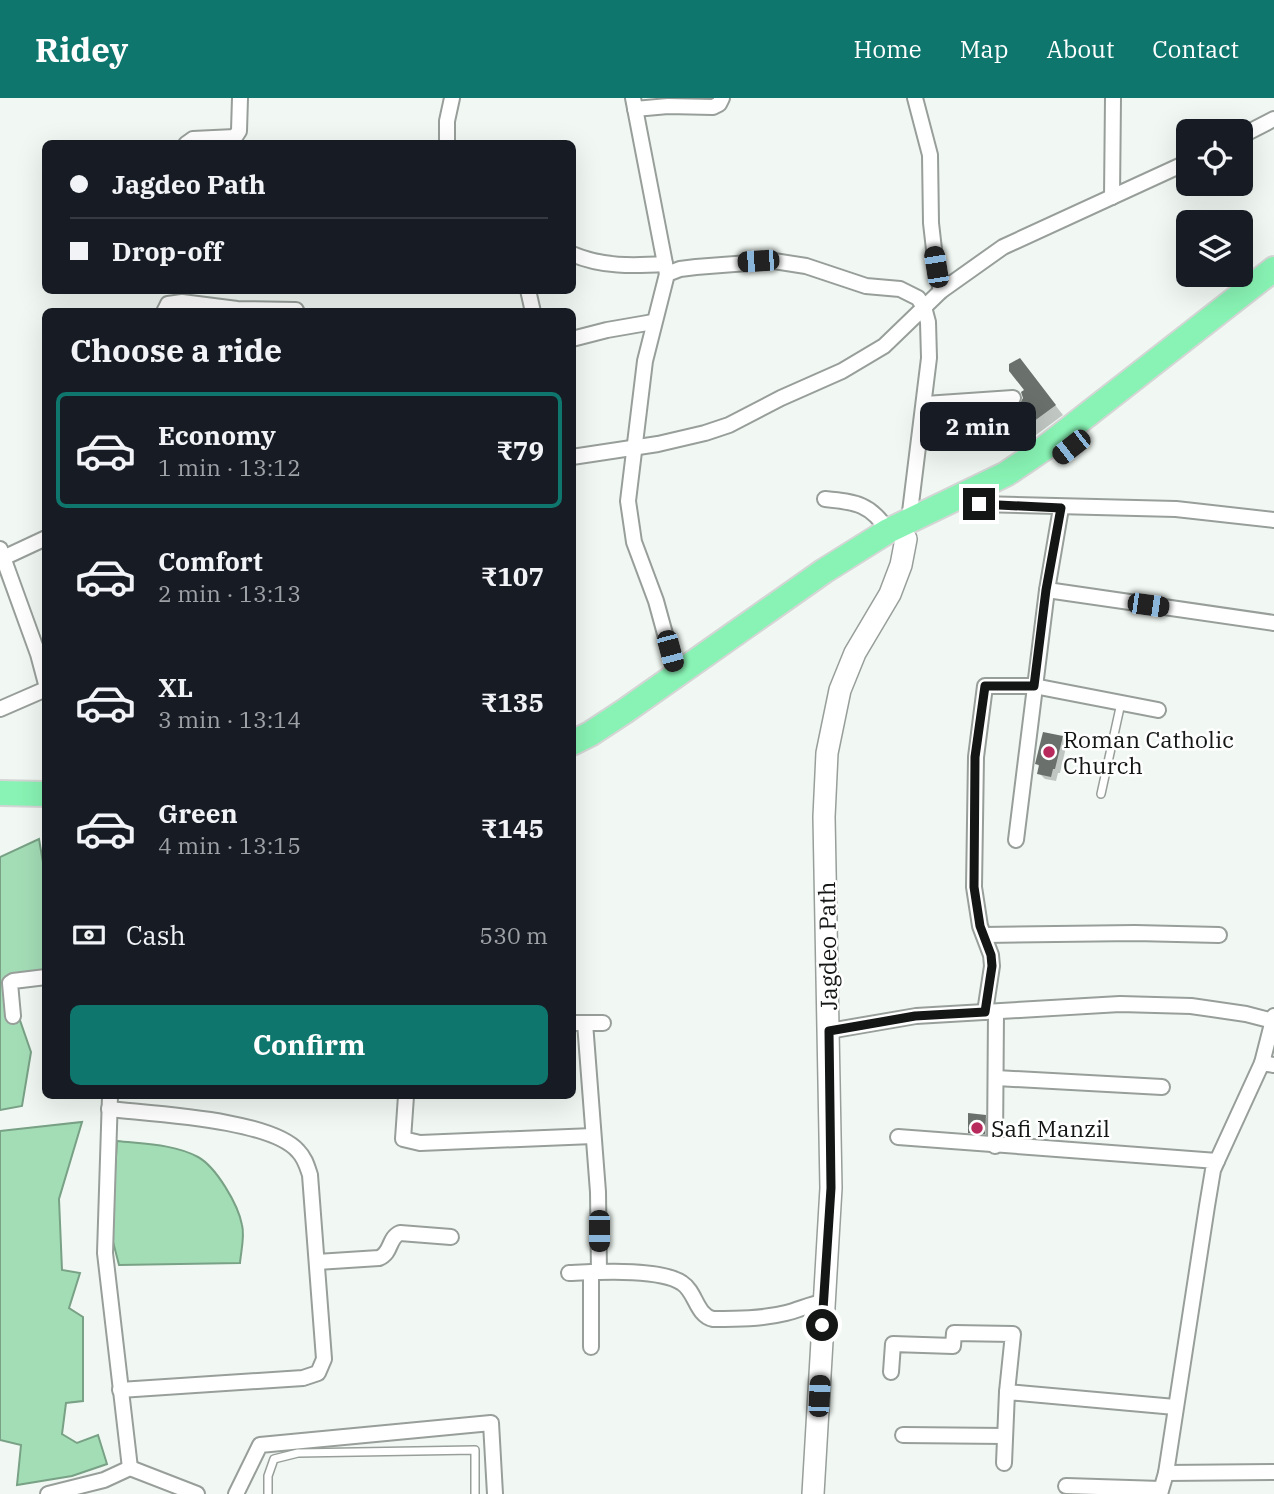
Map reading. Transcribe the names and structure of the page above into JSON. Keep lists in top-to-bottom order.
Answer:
{
  "streets": {
    "main road": ["Jagdeo Path"]
  },
  "places": ["Roman Catholic Church", "Safi Manzil"],
  "page": {
    "header": "Ridey",
    "nav": [
      "Home",
      "Map",
      "About",
      "Contact"
    ],
    "banner": ["Jagdeo Path", "Drop-off"],
    "heading": "Choose a ride",
    "list": [
      {
        "name": "Economy",
        "note": "1 min · 13:12",
        "value": "₹79"
      },
      {
        "name": "Comfort",
        "note": "2 min · 13:13",
        "value": "₹107"
      },
      {
        "name": "XL",
        "note": "3 min · 13:14",
        "value": "₹135"
      },
      {
        "name": "Green",
        "note": "4 min · 13:15",
        "value": "₹145"
      }
    ],
    "bubble": "2 min",
    "pay": ["Cash", "530 m"],
    "buttons": "Confirm"
  }
}
